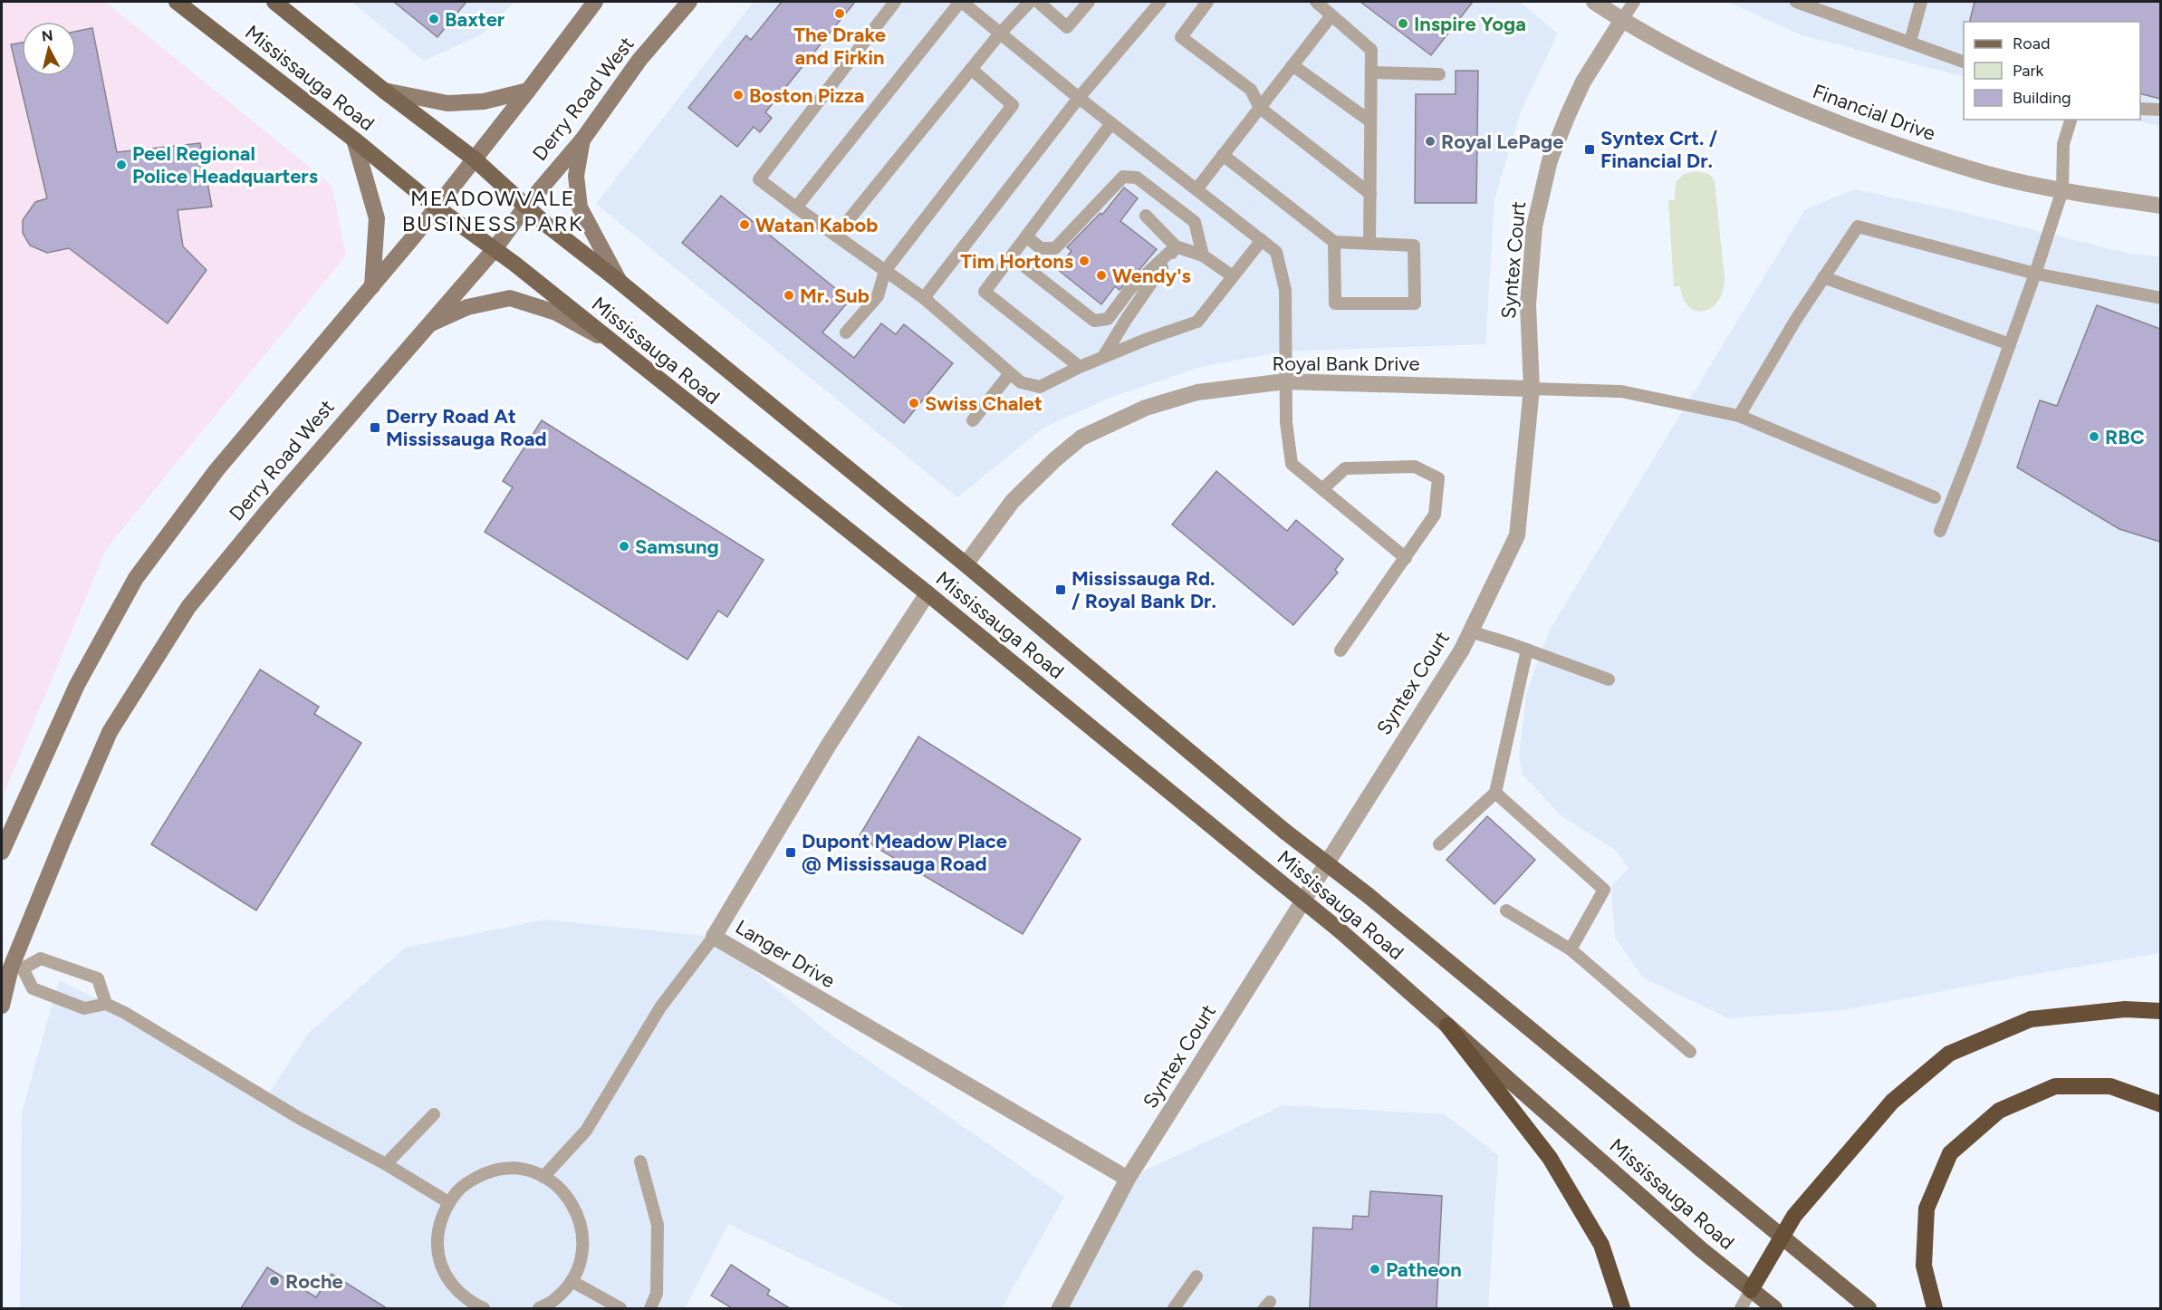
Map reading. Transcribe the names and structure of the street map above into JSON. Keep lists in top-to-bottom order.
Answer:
{
  "streets": {
    "main road": ["Mississauga Road", "Derry Road West"],
    "street": [
      "Financial Drive",
      "Syntex Court",
      "Royal Bank Drive",
      "Langer Drive"
    ]
  },
  "crossings": [
    ["Mississauga Road", "Derry Road West"],
    ["Mississauga Road", "Royal Bank Drive"],
    ["Mississauga Road", "Langer Drive"],
    ["Financial Drive", "Syntex Court"],
    ["Syntex Court", "Royal Bank Drive"],
    ["Syntex Court", "Langer Drive"]
  ],
  "districts": ["MEADOWVALE BUSINESS PARK"],
  "places": {
    "other": [
      "The Drake and Firkin",
      "Baxter",
      "Inspire Yoga",
      "Boston Pizza",
      "Royal LePage",
      "Peel Regional Police Headquarters",
      "Watan Kabob",
      "Tim Hortons",
      "Wendy's",
      "Mr. Sub",
      "Swiss Chalet",
      "RBC",
      "Samsung",
      "Patheon",
      "Roche"
    ],
    "transit": [
      "Syntex Crt. / Financial Dr.",
      "Derry Road At Mississauga Road",
      "Mississauga Rd. / Royal Bank Dr.",
      "Dupont Meadow Place @ Mississauga Road"
    ]
  },
  "legend": ["Road", "Park", "Building"],
  "north": "top"
}
